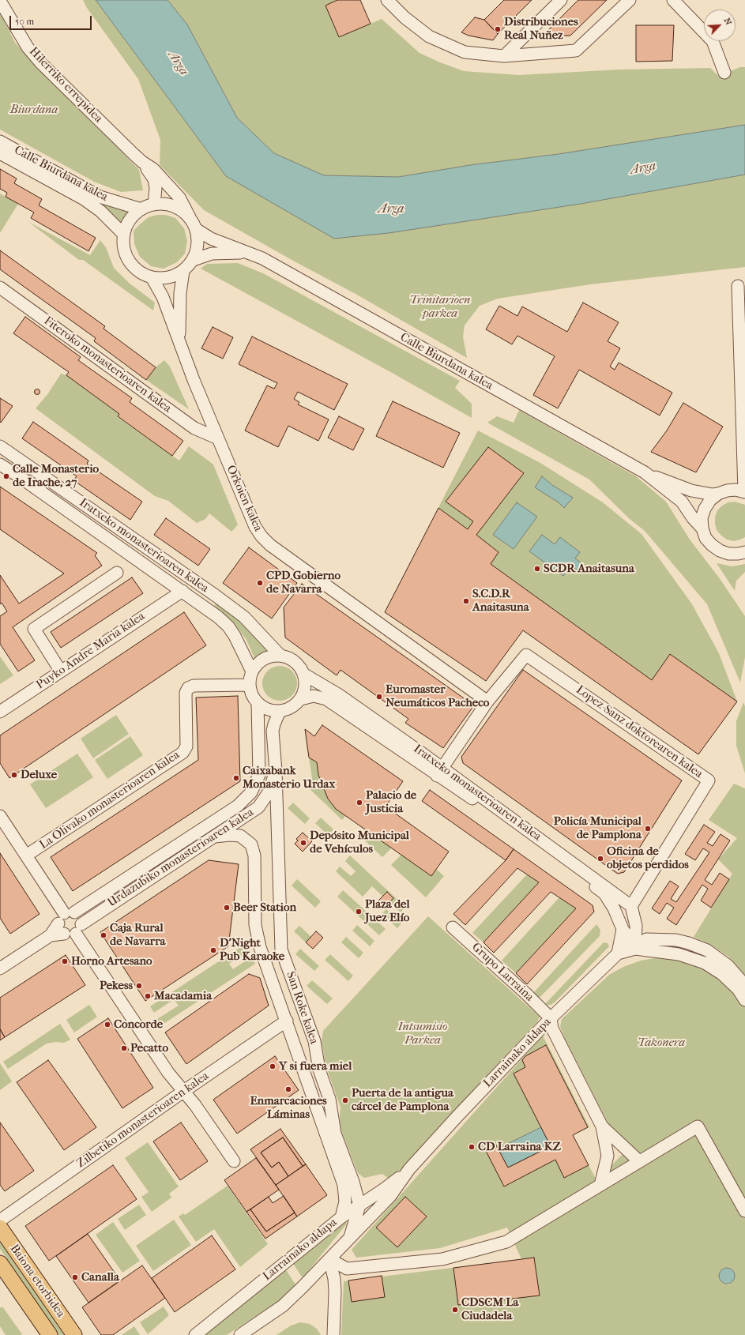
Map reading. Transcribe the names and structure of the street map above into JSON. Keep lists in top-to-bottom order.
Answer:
{
  "streets": {
    "main road": ["Baiona etorbidea"],
    "street": [
      "Hilerriko errepidea",
      "Calle Biurdana kalea",
      "Fiteroko monasterioaren kalea",
      "Orkoien kalea",
      "Iratxeko monasterioaren kalea",
      "Puyko Andre Maria kalea",
      "Lopez-Sanz doktorearen kalea",
      "La Olivako monasterioaren kalea",
      "Urdazubiko monasterioaren kalea",
      "Grupo Larraina",
      "San Roke kalea",
      "Larrainako aldapa",
      "Zilbetiko monasterioaren kalea"
    ]
  },
  "crossings": [
    ["Hilerriko errepidea", "Calle Biurdana kalea"],
    ["Hilerriko errepidea", "Orkoien kalea"],
    ["Calle Biurdana kalea", "Orkoien kalea"],
    ["Fiteroko monasterioaren kalea", "Orkoien kalea"],
    ["Orkoien kalea", "Lopez-Sanz doktorearen kalea"],
    ["Iratxeko monasterioaren kalea", "Puyko Andre Maria kalea"],
    ["Iratxeko monasterioaren kalea", "Lopez-Sanz doktorearen kalea"],
    ["Iratxeko monasterioaren kalea", "La Olivako monasterioaren kalea"],
    ["Iratxeko monasterioaren kalea", "Urdazubiko monasterioaren kalea"],
    ["Iratxeko monasterioaren kalea", "Larrainako aldapa"],
    ["La Olivako monasterioaren kalea", "Urdazubiko monasterioaren kalea"],
    ["Urdazubiko monasterioaren kalea", "San Roke kalea"],
    ["Grupo Larraina", "Larrainako aldapa"],
    ["San Roke kalea", "Larrainako aldapa"],
    ["San Roke kalea", "Zilbetiko monasterioaren kalea"]
  ],
  "water": ["Arga"],
  "parks": [
    "Biurdana",
    "Trinitarioen parkea",
    "Intsumisio Parkea",
    "Takonera"
  ],
  "places": [
    "Distribuciones Real Nuñez",
    "Calle Monasterio de Irache, 27",
    "SCDR Anaitasuna",
    "CPD Gobierno de Navarra",
    "S.C.D.R Anaitasuna",
    "Euromaster Neumáticos Pacheco",
    "Deluxe",
    "Caixabank Monasterio Urdax",
    "Palacio de Justicia",
    "Policía Municipal de Pamplona",
    "Depósito Municipal de Vehículos",
    "Oficina de objetos perdidos",
    "Beer Station",
    "Plaza del Juez Elío",
    "Caja Rural de Navarra",
    "D'Night Pub Karaoke",
    "Horno Artesano",
    "Pekess",
    "Macadamia",
    "Concorde",
    "Pecatto",
    "Y si fuera miel",
    "Enmarcaciones Láminas",
    "Puerta de la antigua cárcel de Pamplona",
    "CD Larraina KZ",
    "Canalla",
    "CDSCM La Ciudadela"
  ],
  "scale_bar": "50 m",
  "north": "top right"
}
